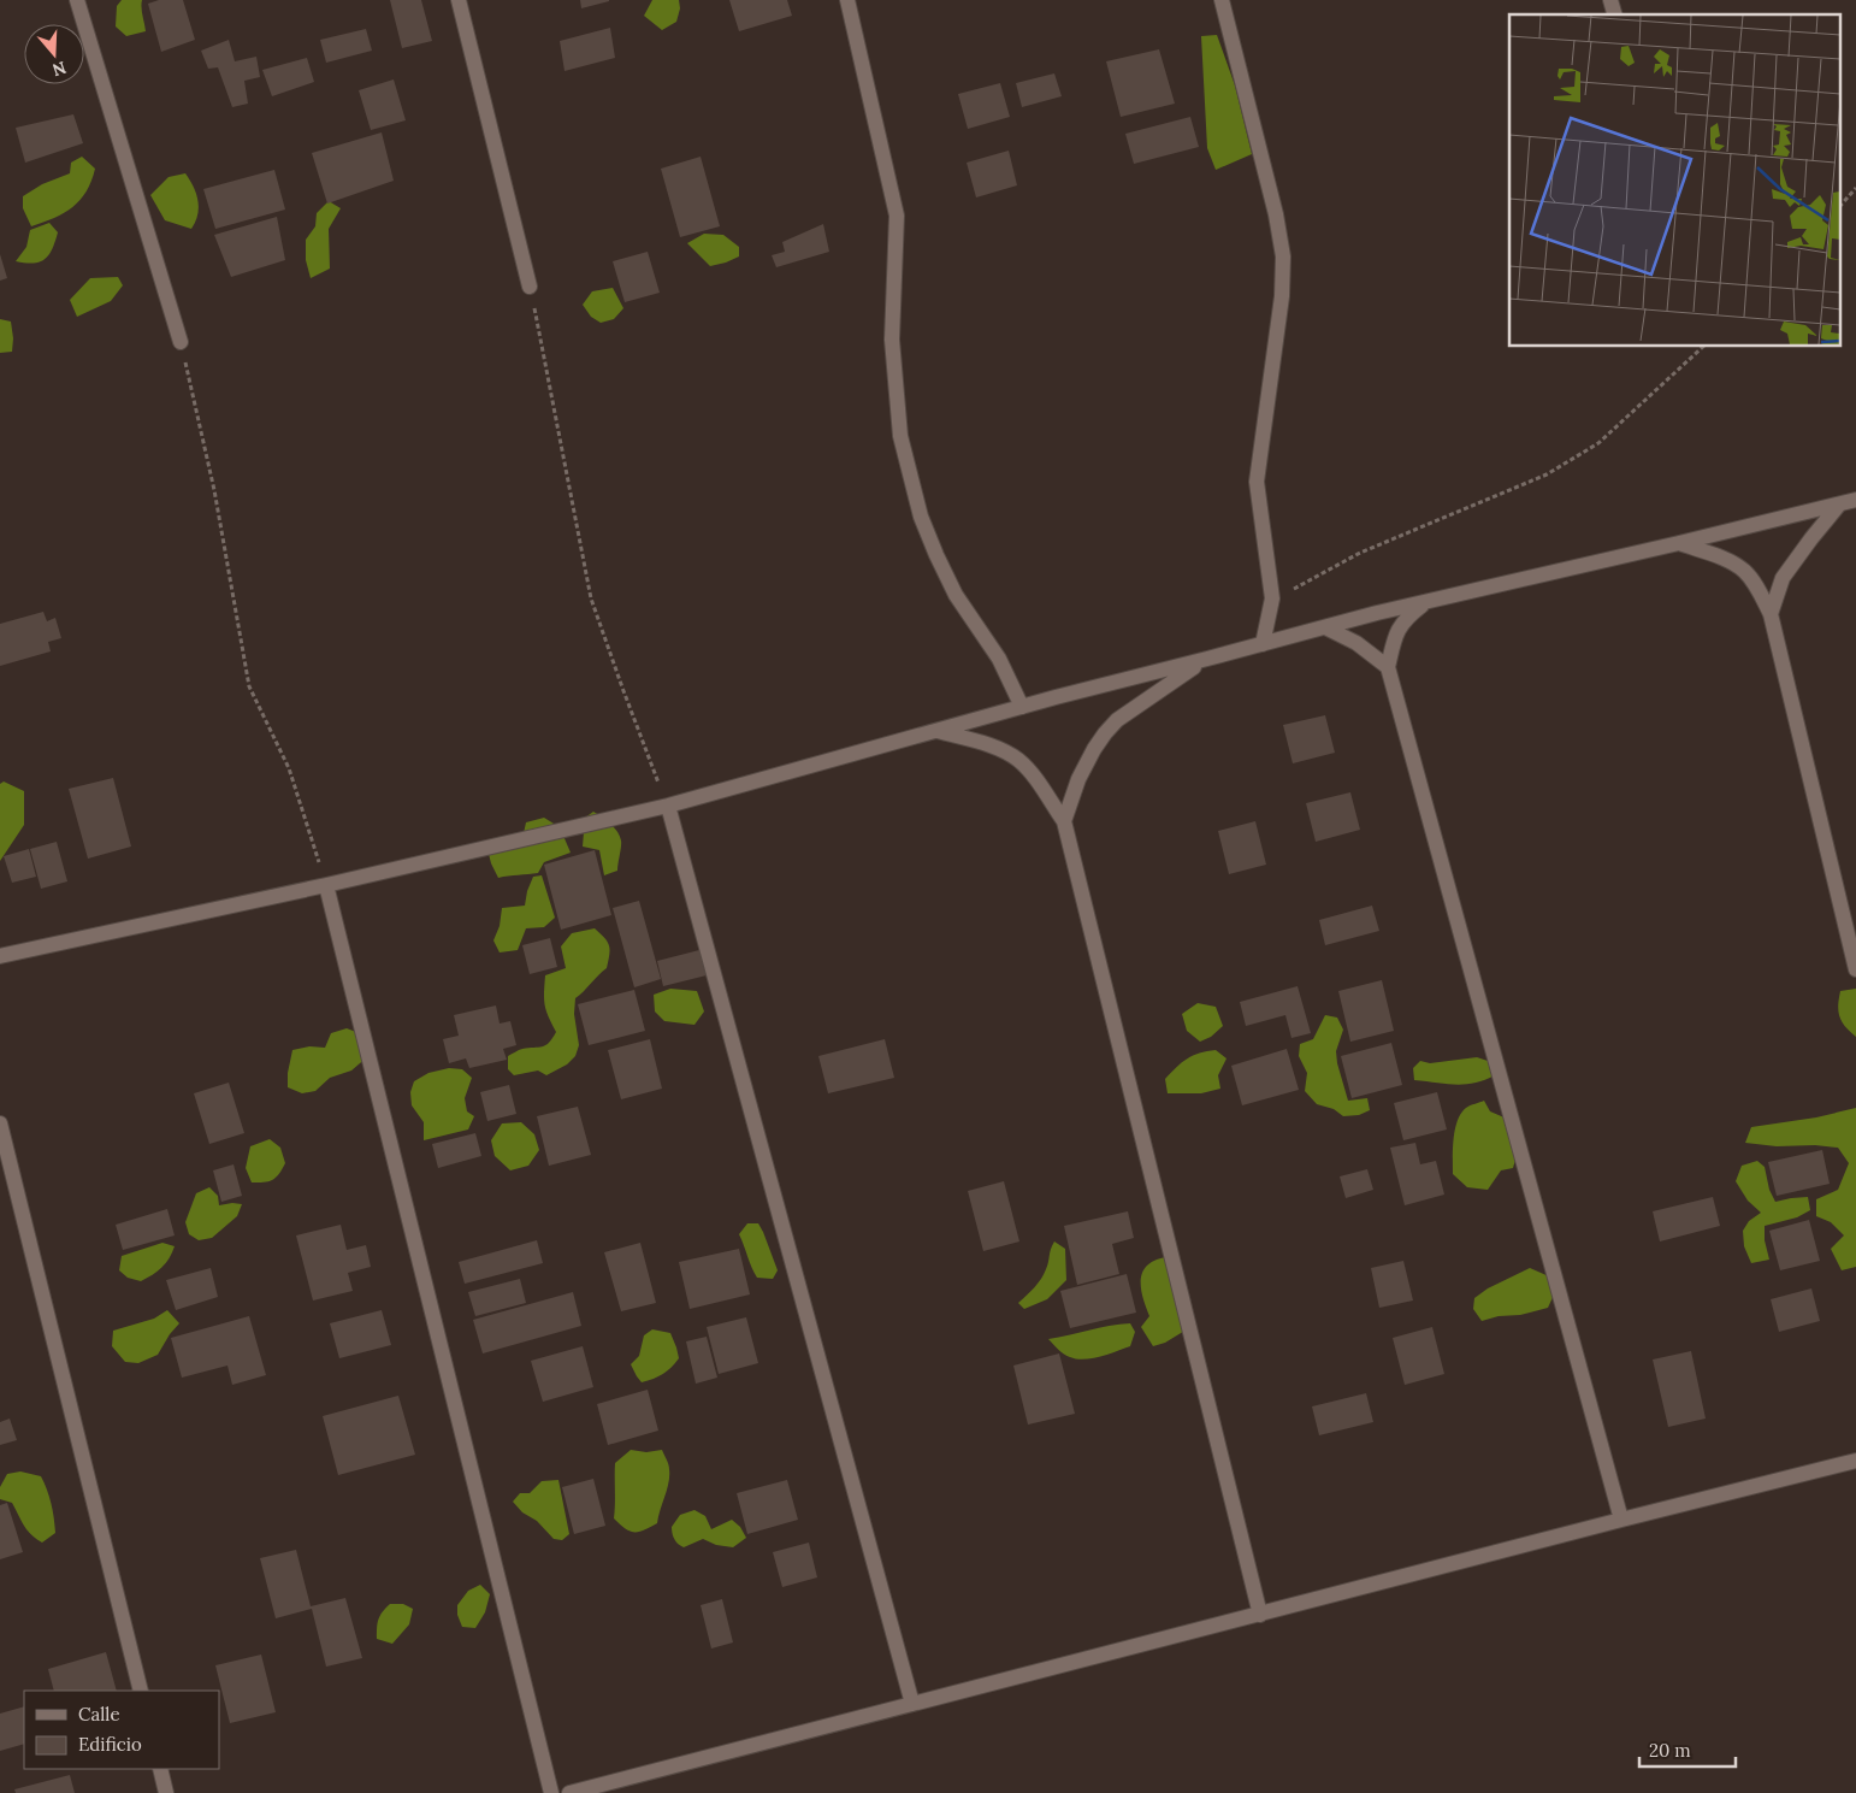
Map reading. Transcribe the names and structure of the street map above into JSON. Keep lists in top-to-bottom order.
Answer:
{
  "legend": ["Calle", "Edificio"],
  "scale_bar": "20 m",
  "north": "bottom"
}
